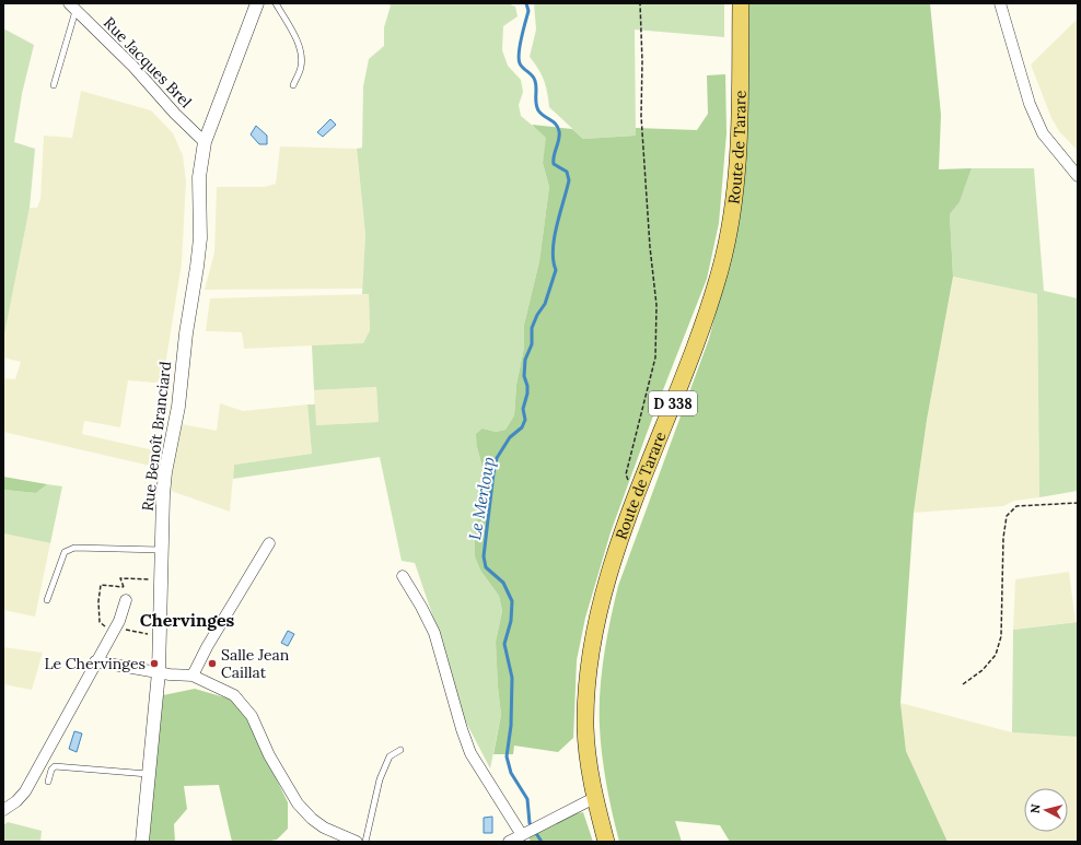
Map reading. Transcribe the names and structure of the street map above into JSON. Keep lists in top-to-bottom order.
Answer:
{
  "streets": {
    "main road": ["Route de Tarare", "D 338"],
    "street": ["Rue Jacques Brel", "Rue Benoît Branciard"]
  },
  "crossings": [
    ["Rue Jacques Brel", "Rue Benoît Branciard"]
  ],
  "districts": ["Chervinges"],
  "water": ["Le Merloup"],
  "places": ["Le Chervinges", "Salle Jean Caillat"],
  "north": "left"
}
